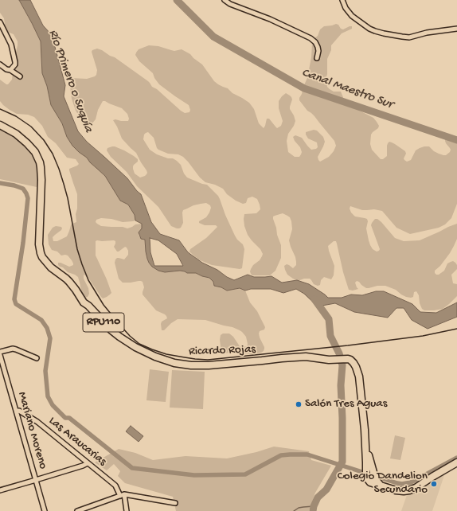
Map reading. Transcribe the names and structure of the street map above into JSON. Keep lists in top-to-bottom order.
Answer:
{
  "streets": {
    "main road": ["RPU110", "Ricardo Rojas"],
    "street": ["Mariano Moreno", "Las Araucarias"]
  },
  "crossings": [
    ["Mariano Moreno", "Las Araucarias"]
  ],
  "water": ["Río Primero o Suquía", "Canal Maestro Sur"],
  "places": ["Salón Tres Aguas", "Colegio Dandelion Secundario"]
}
